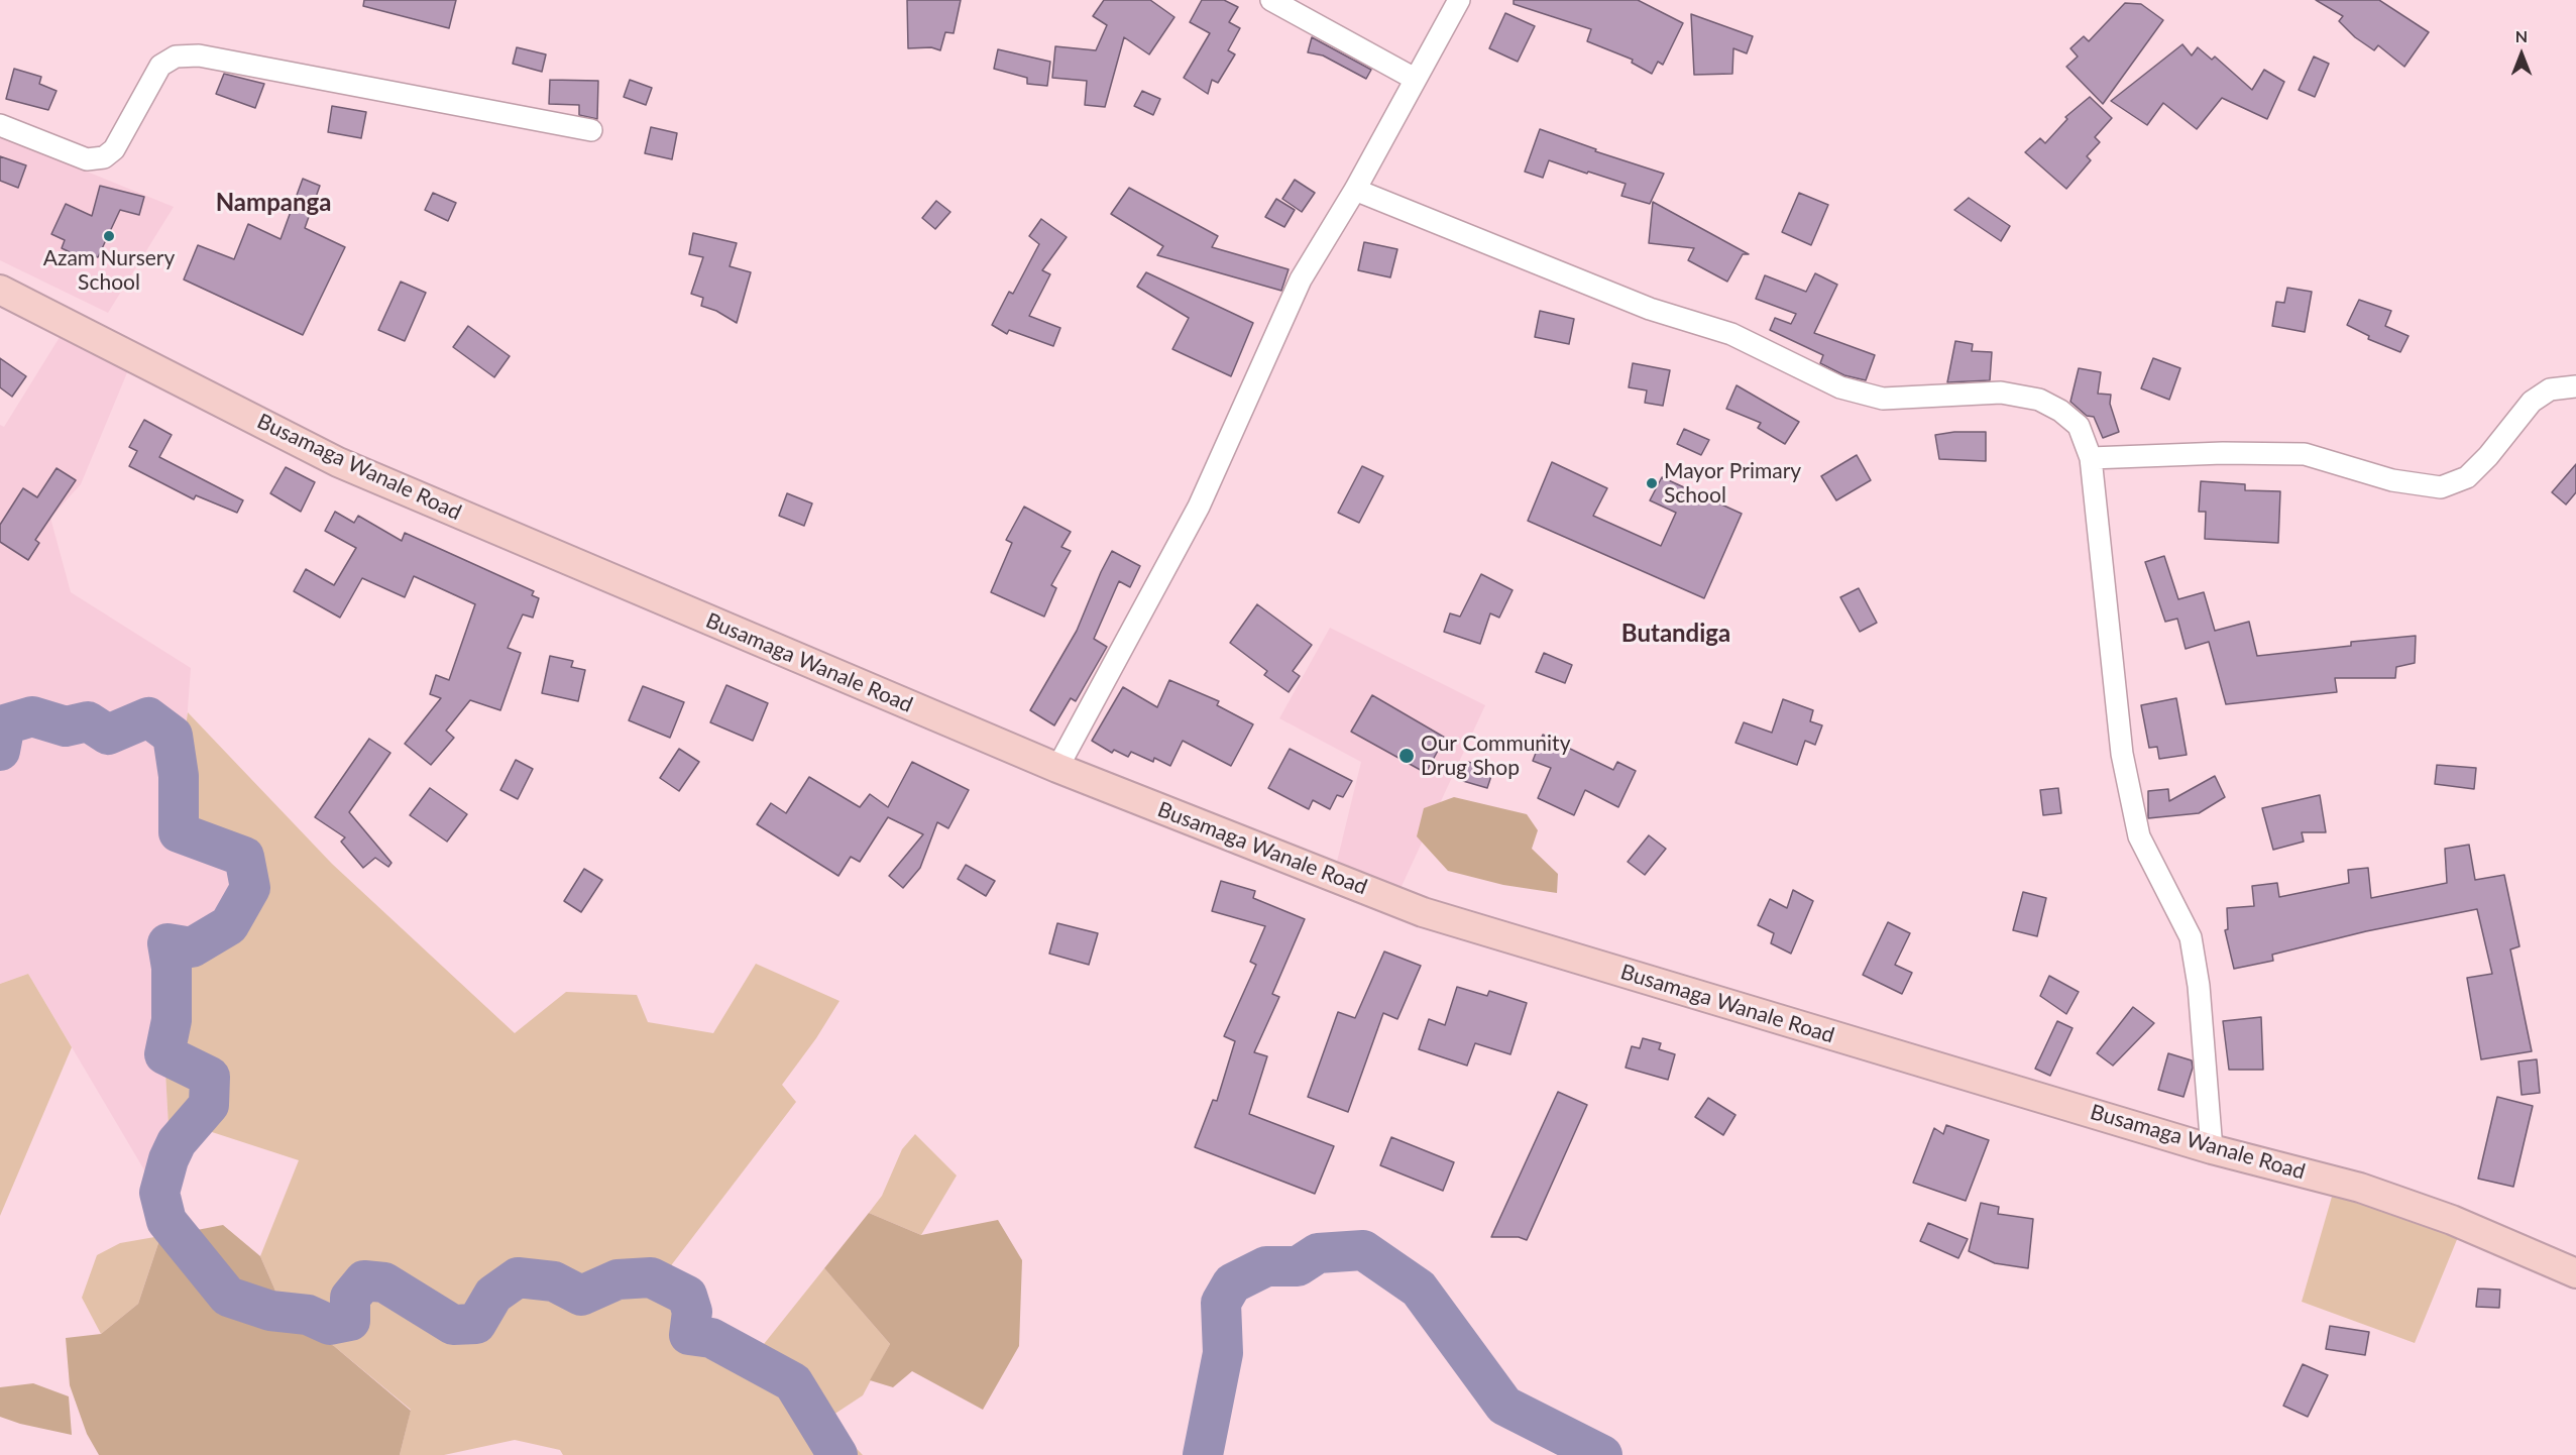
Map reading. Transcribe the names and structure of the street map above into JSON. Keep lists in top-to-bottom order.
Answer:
{
  "streets": {
    "street": ["Busamaga Wanale Road"]
  },
  "districts": ["Nampanga", "Butandiga"],
  "places": ["Azam Nursery School", "Mayor Primary School", "Our Community Drug Shop"],
  "north": "top"
}
